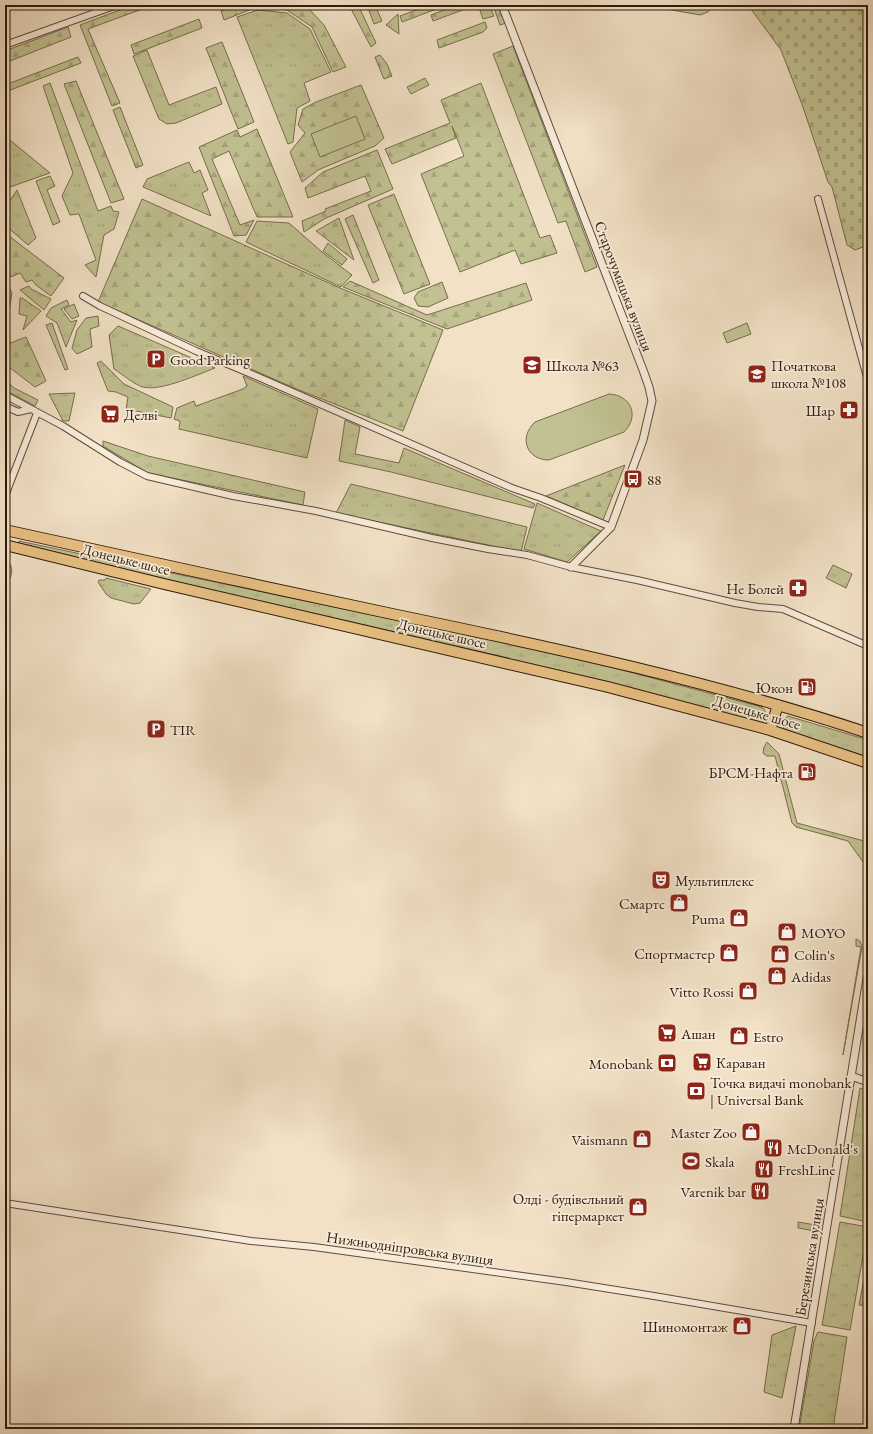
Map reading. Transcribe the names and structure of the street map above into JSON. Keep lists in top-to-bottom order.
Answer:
{
  "streets": {
    "highway": ["Донецьке шосе"],
    "street": ["Старочумацька вулиця", "Нижньодніпровська вулиця", "Березинська вулиця"]
  },
  "crossings": [
    ["Нижньодніпровська вулиця", "Березинська вулиця"]
  ],
  "places": {
    "parking": ["Good Parking", "TIR"],
    "school or university": ["Школа №63", "Початкова школа №108"],
    "pharmacy": ["Шар", "Не Болей"],
    "supermarket": ["Делві", "Ашан", "Караван"],
    "bus stop": ["88"],
    "fuel station": ["Юкон", "БРСМ-Нафта"],
    "theatre": ["Мультиплекс"],
    "shop": [
      "Смартс",
      "Puma",
      "MOYO",
      "Спортмастер",
      "Colin's",
      "Adidas",
      "Vitto Rossi",
      "Estro",
      "Master Zoo",
      "Vaismann",
      "Олді - будівельний гіпермаркет",
      "Шиномонтаж"
    ],
    "bank": ["Monobank", "Точка видачі monobank | Universal Bank"],
    "restaurant": ["McDonald's", "FreshLine", "Varenik bar"],
    "sports": ["Skala"]
  }
}
